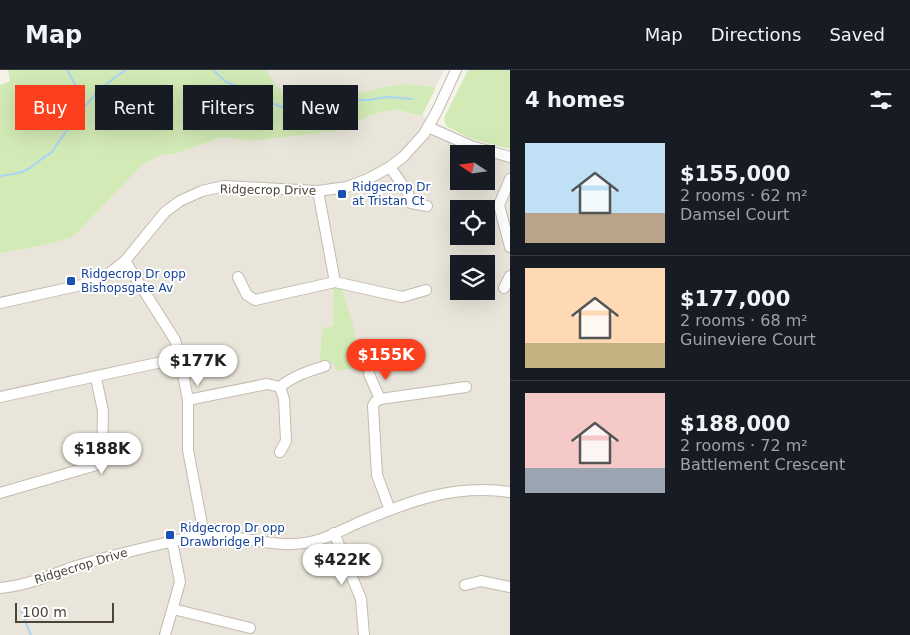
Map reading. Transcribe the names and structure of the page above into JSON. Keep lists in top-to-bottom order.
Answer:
{
  "streets": {
    "street": ["Ridgecrop Drive"]
  },
  "places": {
    "transit": ["Ridgecrop Dr at Tristan Ct", "Ridgecrop Dr opp Bishopsgate Av", "Ridgecrop Dr opp Drawbridge Pl"]
  },
  "scale_bar": "100 m",
  "north": "left",
  "page": {
    "header": "Map",
    "nav": ["Map", "Directions", "Saved"],
    "heading": "4 homes",
    "chip": [
      "Buy",
      "Rent",
      "Filters",
      "New"
    ],
    "list": [
      {
        "name": "$155,000",
        "note": "2 rooms · 62 m² · Damsel Court"
      },
      {
        "name": "$177,000",
        "note": "2 rooms · 68 m² · Guineviere Court"
      },
      {
        "name": "$188,000",
        "note": "2 rooms · 72 m² · Battlement Crescent"
      }
    ],
    "price": [
      "$155K",
      "$177K",
      "$188K",
      "$422K"
    ],
    "scale": "100 m"
  }
}
